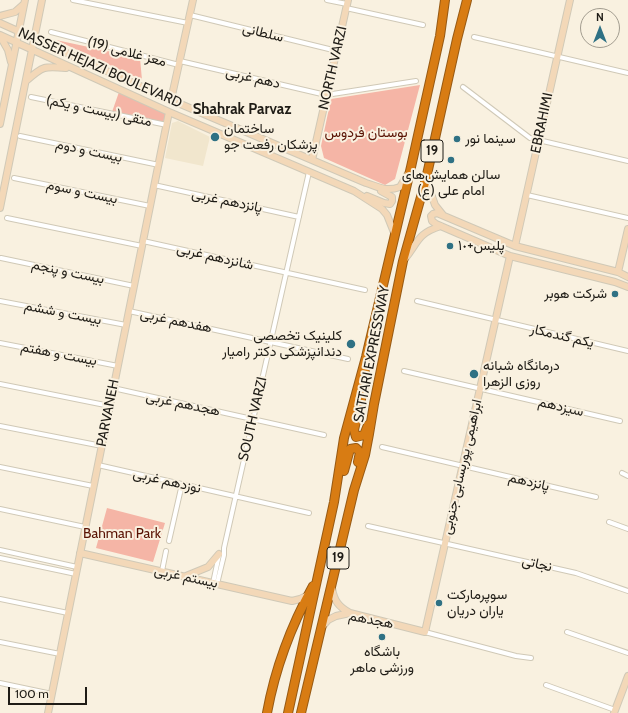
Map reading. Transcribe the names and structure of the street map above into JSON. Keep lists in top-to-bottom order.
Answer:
{
  "streets": {
    "highway": ["19", "SATTARI EXPRESSWAY"],
    "street": [
      "سلطانی",
      "معز غلامی (19)",
      "NASSER HEJAZI BOULEVARD",
      "NORTH VARZI",
      "دهم غربی",
      "متقی (بیست و یکم)",
      "EBRAHIMI",
      "بیست و دوم",
      "بیست و سوم",
      "پانزدهم غربی",
      "شانزدهم غربی",
      "بیست و پنجم",
      "بیست و ششم",
      "هفدهم غربی",
      "یکم گندمکار",
      "بیست و هفتم",
      "هجدهم غربی",
      "سیزدهم",
      "PARVANEH",
      "SOUTH VARZI",
      "ابراهیمی پوربسابی جنوبی",
      "نوزدهم غربی",
      "پانزدهم",
      "نجاتی",
      "بیستم غربی",
      "هجدهم"
    ]
  },
  "crossings": [
    ["سلطانی", "NORTH VARZI"],
    ["معز غلامی (19)", "دهم غربی"],
    ["NASSER HEJAZI BOULEVARD", "NORTH VARZI"],
    ["NASSER HEJAZI BOULEVARD", "19"],
    ["NASSER HEJAZI BOULEVARD", "SATTARI EXPRESSWAY"],
    ["NASSER HEJAZI BOULEVARD", "PARVANEH"],
    ["NASSER HEJAZI BOULEVARD", "SOUTH VARZI"],
    ["NORTH VARZI", "دهم غربی"],
    ["متقی (بیست و یکم)", "PARVANEH"],
    ["بیست و دوم", "PARVANEH"],
    ["19", "SATTARI EXPRESSWAY"],
    ["بیست و سوم", "PARVANEH"],
    ["پانزدهم غربی", "PARVANEH"],
    ["پانزدهم غربی", "SOUTH VARZI"],
    ["شانزدهم غربی", "PARVANEH"],
    ["شانزدهم غربی", "SOUTH VARZI"],
    ["بیست و پنجم", "PARVANEH"],
    ["بیست و ششم", "PARVANEH"],
    ["هفدهم غربی", "PARVANEH"],
    ["هفدهم غربی", "SOUTH VARZI"],
    ["یکم گندمکار", "ابراهیمی پوربسابی جنوبی"],
    ["بیست و هفتم", "PARVANEH"],
    ["SATTARI EXPRESSWAY", "هجدهم"],
    ["هجدهم غربی", "PARVANEH"],
    ["هجدهم غربی", "SOUTH VARZI"],
    ["سیزدهم", "ابراهیمی پوربسابی جنوبی"],
    ["PARVANEH", "نوزدهم غربی"],
    ["PARVANEH", "بیستم غربی"],
    ["SOUTH VARZI", "نوزدهم غربی"],
    ["SOUTH VARZI", "بیستم غربی"],
    ["ابراهیمی پوربسابی جنوبی", "پانزدهم"],
    ["ابراهیمی پوربسابی جنوبی", "نجاتی"],
    ["ابراهیمی پوربسابی جنوبی", "هجدهم"]
  ],
  "districts": ["Shahrak Parvaz"],
  "parks": ["بوستان فردوس", "Bahman Park"],
  "places": [
    "ساختمان پزشكان رفعت جو",
    "سینما نور",
    "سالن همایش‌های امام علی (ع)",
    "پلیس+١٠",
    "شرکت هوبر",
    "کلینیک تخصصی دندانپزشکی دکتر رامیار",
    "درمانگاه شبانه روزی الزهرا",
    "سوپرمارکت یاران دریان",
    "باشگاه ورزشی ماهر"
  ],
  "scale_bar": "100 m",
  "north": "top"
}
